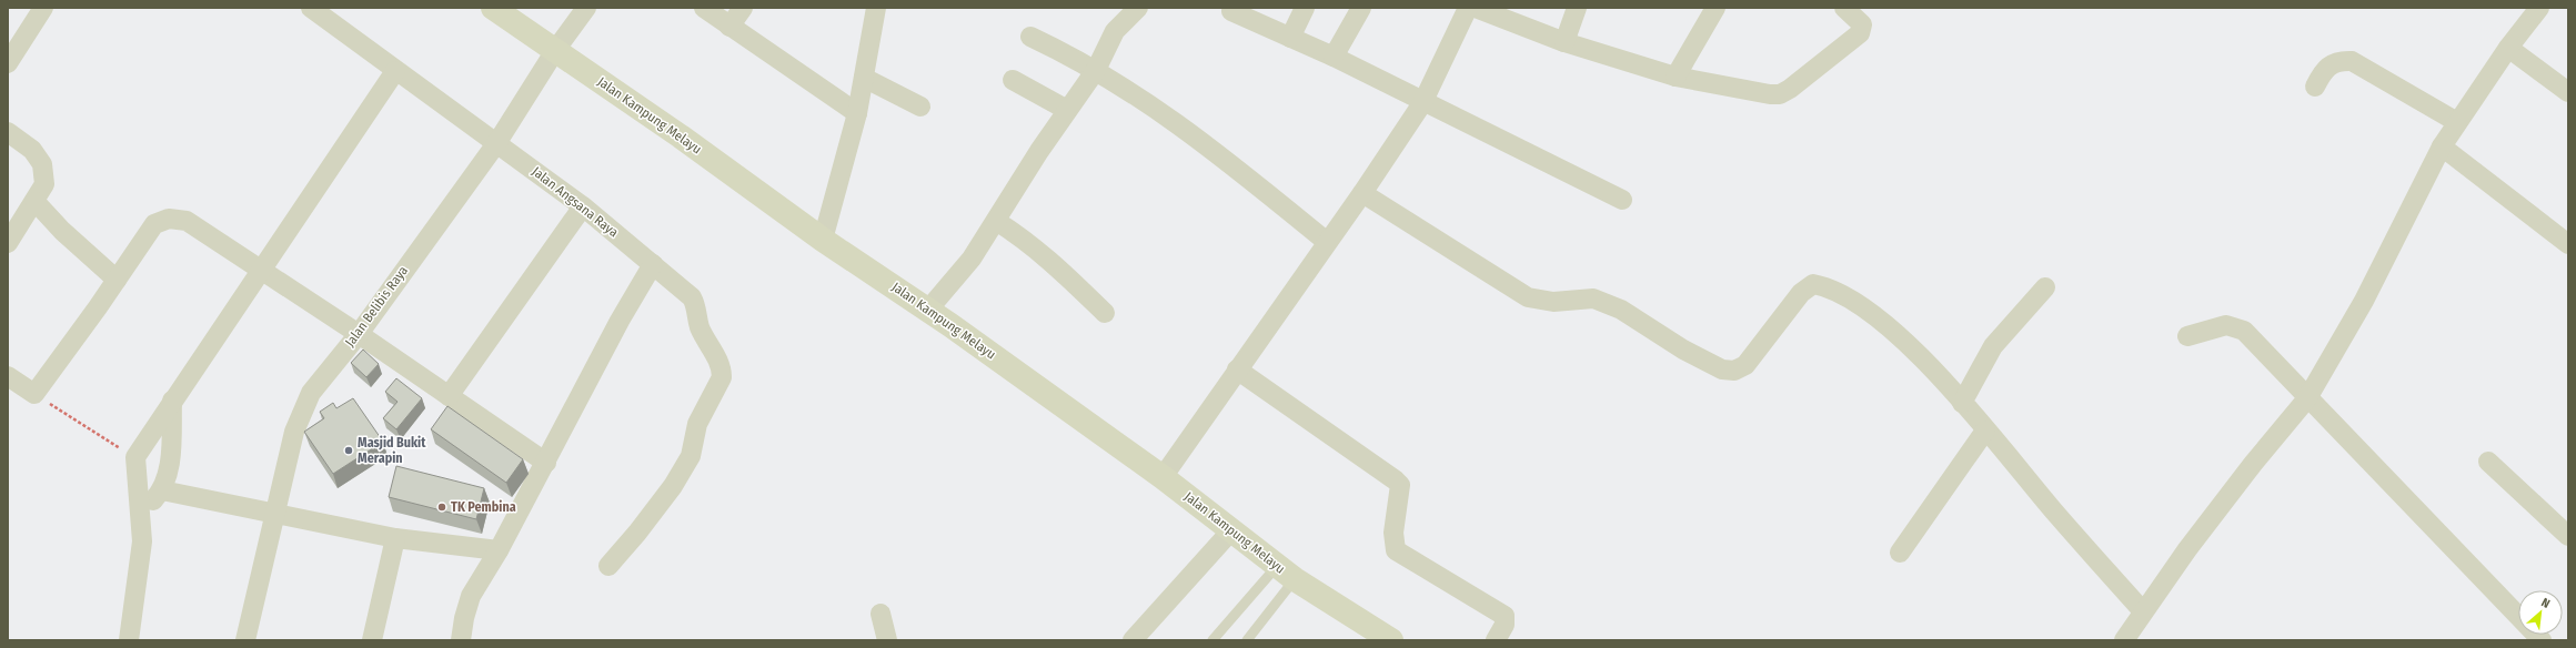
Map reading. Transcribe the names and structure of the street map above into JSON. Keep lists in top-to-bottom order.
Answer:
{
  "streets": {
    "main road": ["Jalan Kampung Melayu"],
    "street": ["Jalan Angsana Raya", "Jalan Belibis Raya"]
  },
  "crossings": [
    ["Jalan Kampung Melayu", "Jalan Belibis Raya"],
    ["Jalan Angsana Raya", "Jalan Belibis Raya"]
  ],
  "places": ["Masjid Bukit Merapin", "TK Pembina"],
  "north": "top right"
}
